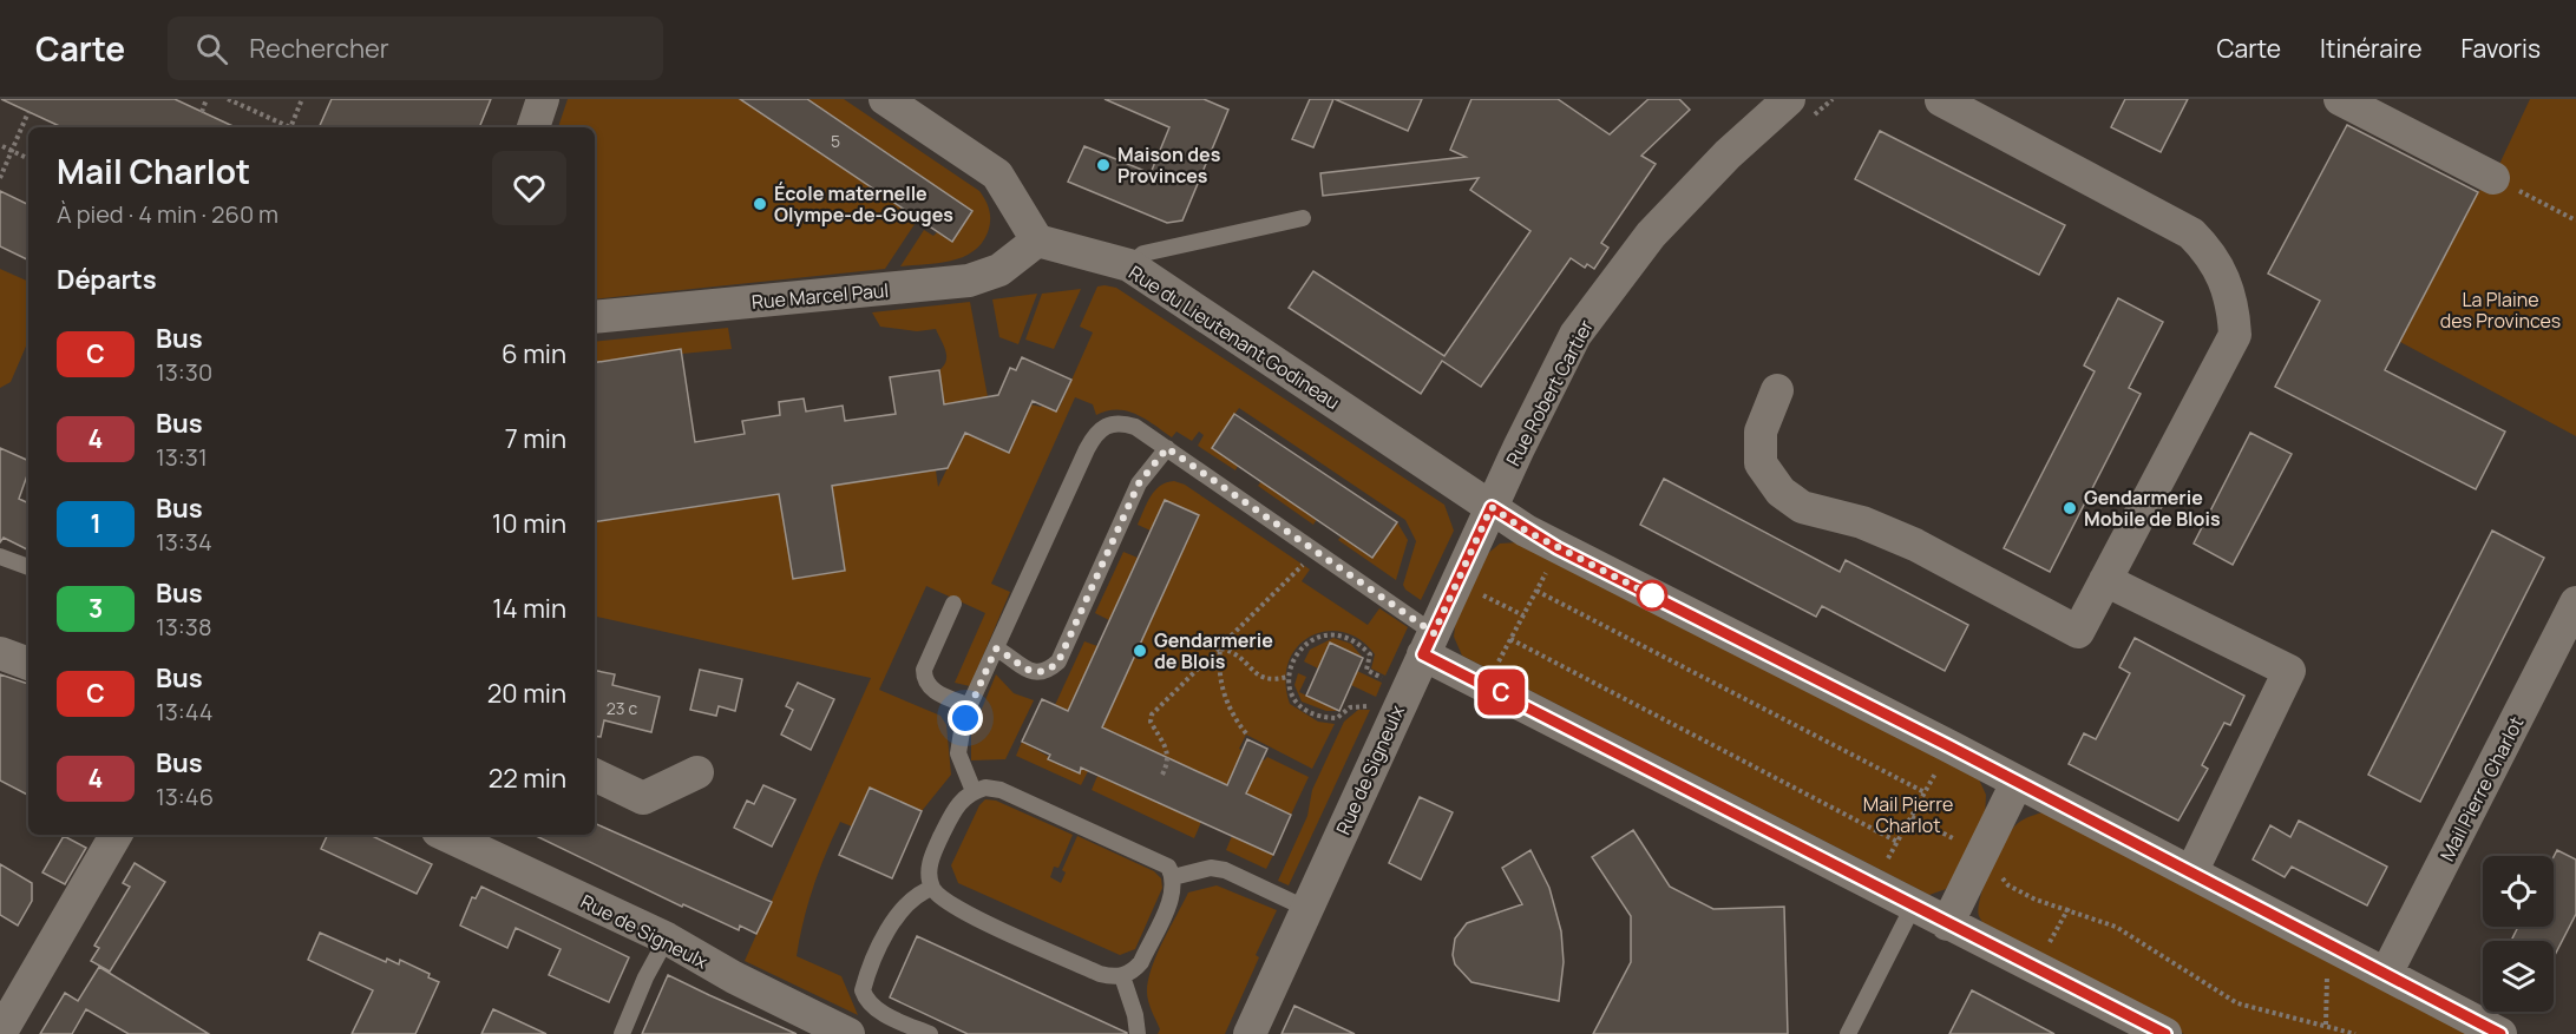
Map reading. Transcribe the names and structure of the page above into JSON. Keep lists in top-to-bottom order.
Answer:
{
  "streets": {
    "street": [
      "Rue Marcel Paul",
      "Rue du Lieutenant Godineau",
      "Rue Robert Cartier",
      "Rue de Signeulx",
      "Mail Pierre Charlot"
    ]
  },
  "crossings": [
    ["Rue Marcel Paul", "Rue du Lieutenant Godineau"],
    ["Rue du Lieutenant Godineau", "Rue Robert Cartier"],
    ["Rue du Lieutenant Godineau", "Rue de Signeulx"],
    ["Rue Robert Cartier", "Rue de Signeulx"]
  ],
  "parks": ["La Plaine des Provinces", "Mail Pierre Charlot"],
  "places": [
    "Maison des Provinces",
    "École maternelle Olympe-de-Gouges",
    "Gendarmerie Mobile de Blois",
    "Gendarmerie de Blois"
  ],
  "lines": ["bus line C"],
  "house_numbers": ["5", "23 c"],
  "page": {
    "header": "Carte",
    "search": "Rechercher",
    "nav": ["Carte", "Itinéraire", "Favoris"],
    "on_map": "C",
    "heading": [
      ["Mail Charlot", "À pied · 4 min · 260 m"],
      "Départs"
    ],
    "list": [
      {
        "mark": "C",
        "name": "Bus",
        "note": "13:30",
        "value": "6 min"
      },
      {
        "mark": "4",
        "name": "Bus",
        "note": "13:31",
        "value": "7 min"
      },
      {
        "mark": "1",
        "name": "Bus",
        "note": "13:34",
        "value": "10 min"
      },
      {
        "mark": "3",
        "name": "Bus",
        "note": "13:38",
        "value": "14 min"
      },
      {
        "mark": "C",
        "name": "Bus",
        "note": "13:44",
        "value": "20 min"
      },
      {
        "mark": "4",
        "name": "Bus",
        "note": "13:46",
        "value": "22 min"
      }
    ]
  }
}
